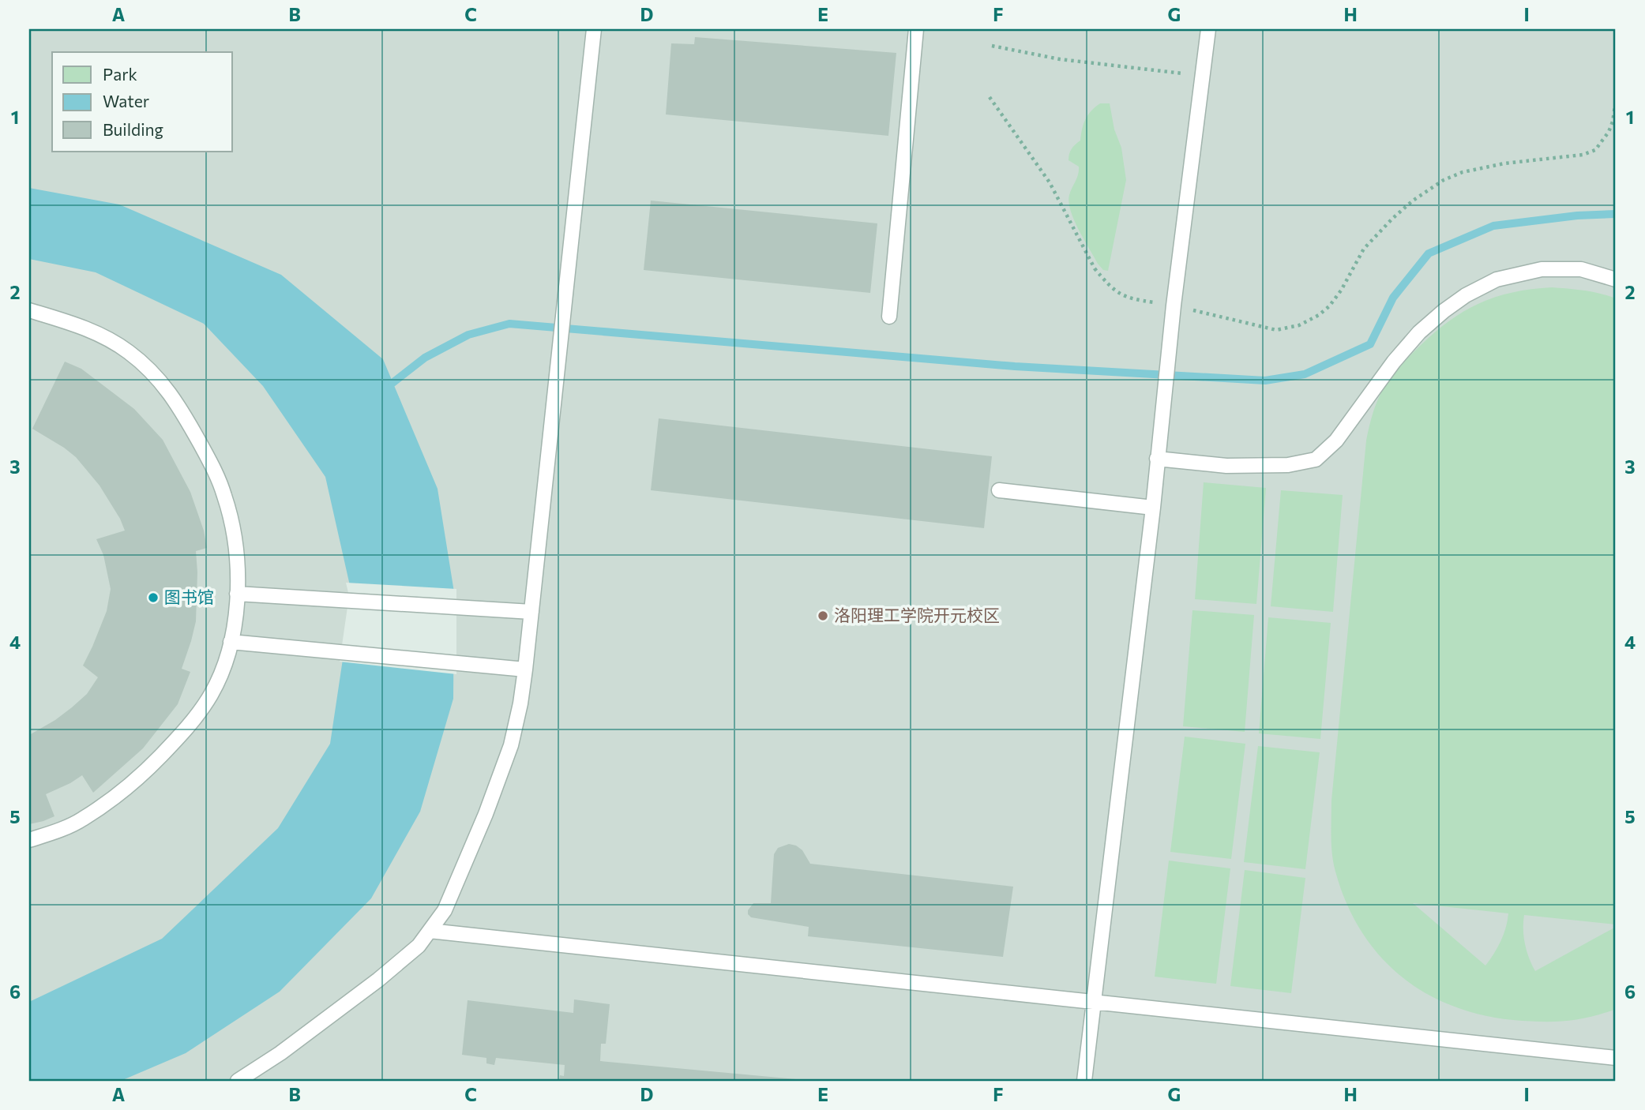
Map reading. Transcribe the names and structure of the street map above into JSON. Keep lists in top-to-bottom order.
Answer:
{
  "places": ["图书馆", "洛阳理工学院开元校区"],
  "legend": ["Park", "Water", "Building"],
  "grid": {
    "columns": [
      "A",
      "B",
      "C",
      "D",
      "E",
      "F",
      "G",
      "H",
      "I"
    ],
    "rows": [
      "1",
      "2",
      "3",
      "4",
      "5",
      "6"
    ]
  }
}
